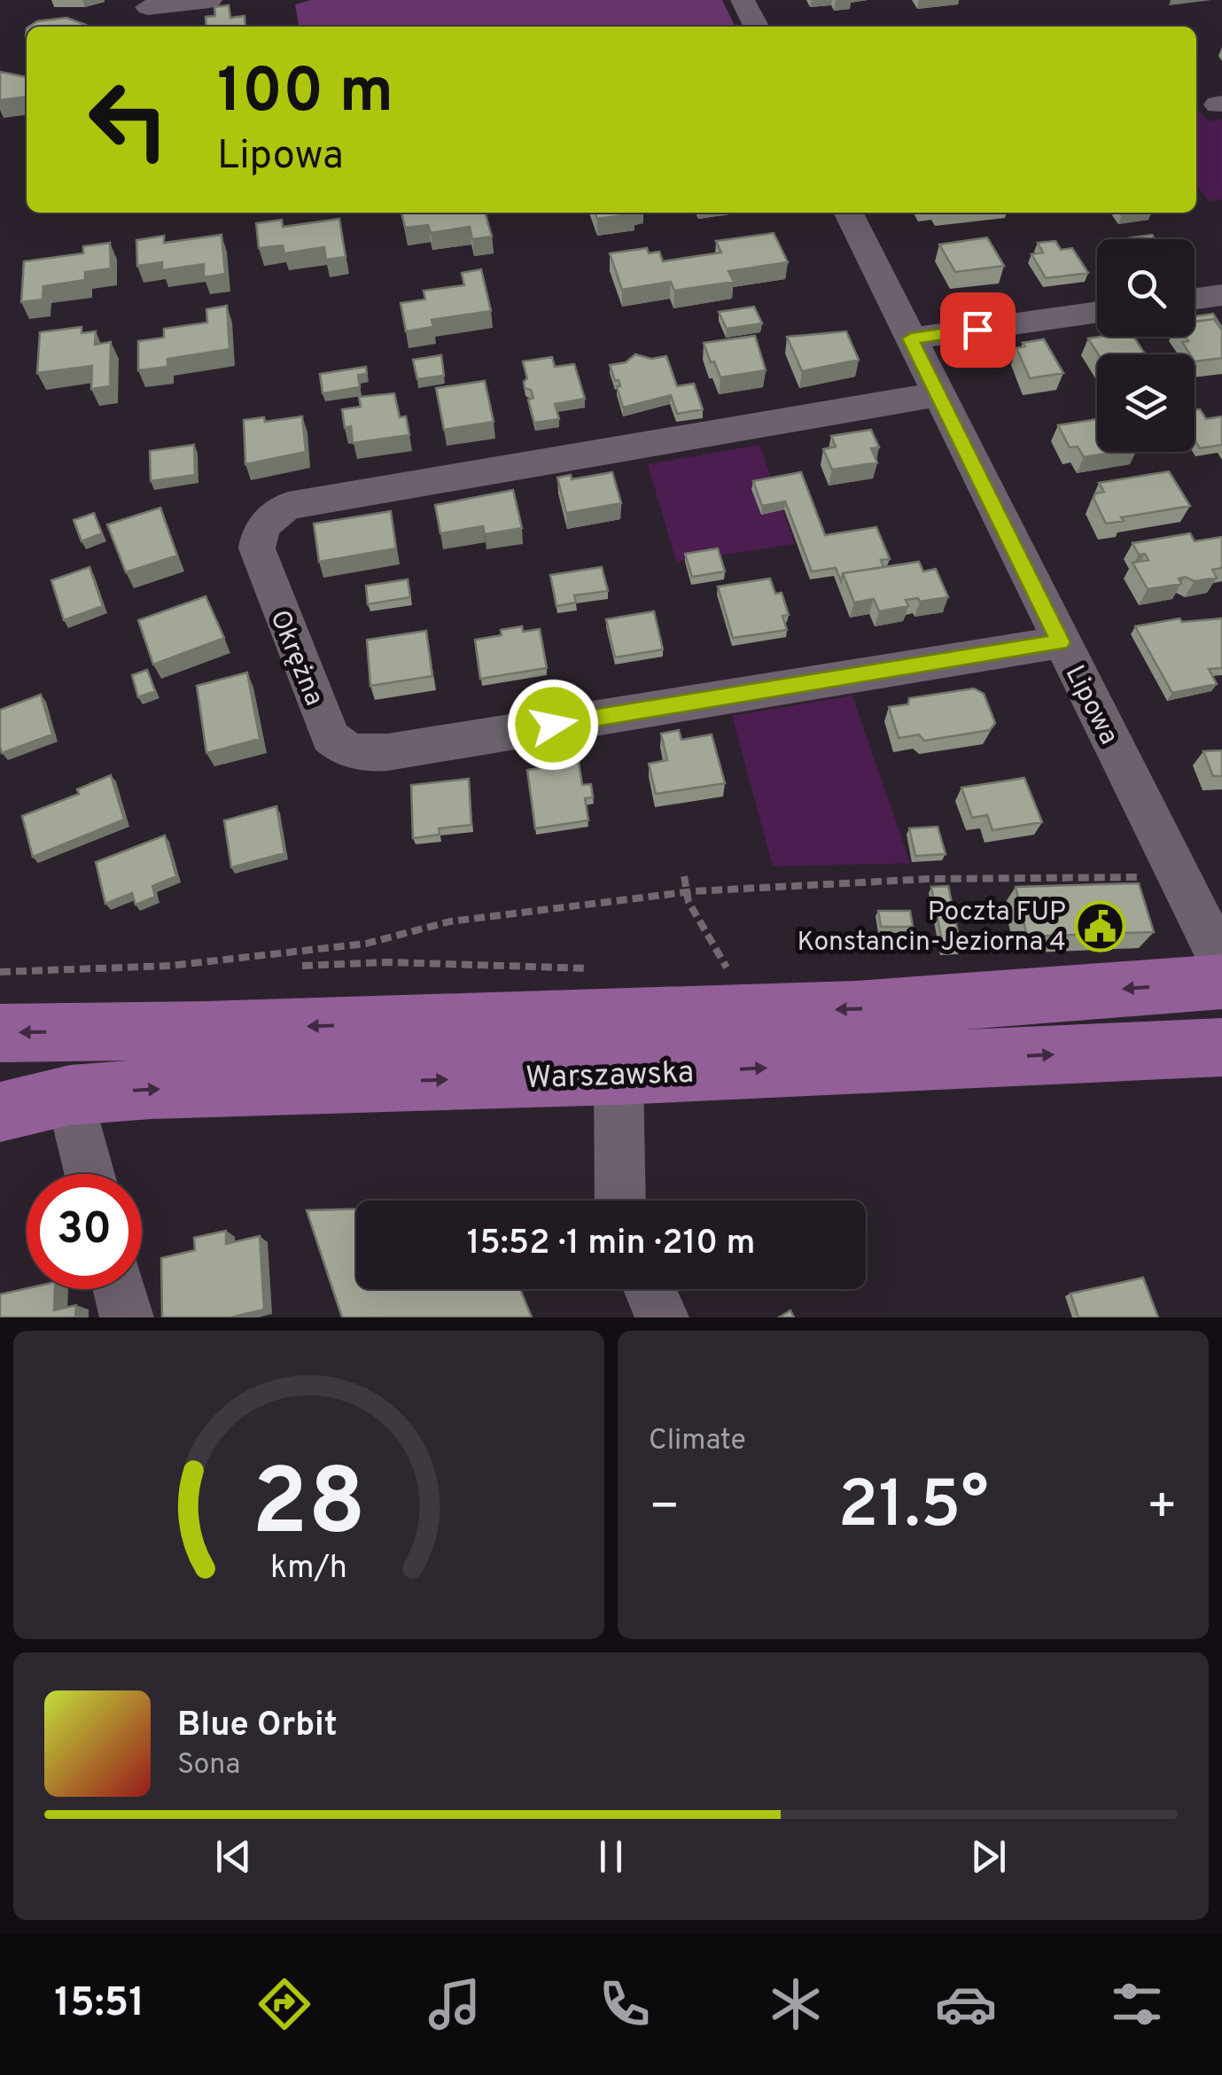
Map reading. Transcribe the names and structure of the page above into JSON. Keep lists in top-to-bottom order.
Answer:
{
  "streets": {
    "main road": ["Warszawska"],
    "street": ["Okrężna", "Lipowa"]
  },
  "crossings": [
    ["Okrężna", "Lipowa"]
  ],
  "places": {
    "public building": ["Poczta FUP Konstancin-Jeziorna 4"]
  },
  "page": {
    "turn": ["100 m", "Lipowa"],
    "limit": "30",
    "trip": "15:52 · 1 min · 210 m",
    "tile": "Climate",
    "heat": ["−", "21.5°", "+"],
    "song": ["Blue Orbit", "Sona"],
    "tabs": "15:51",
    "gauge": ["28", "km/h"]
  }
}
